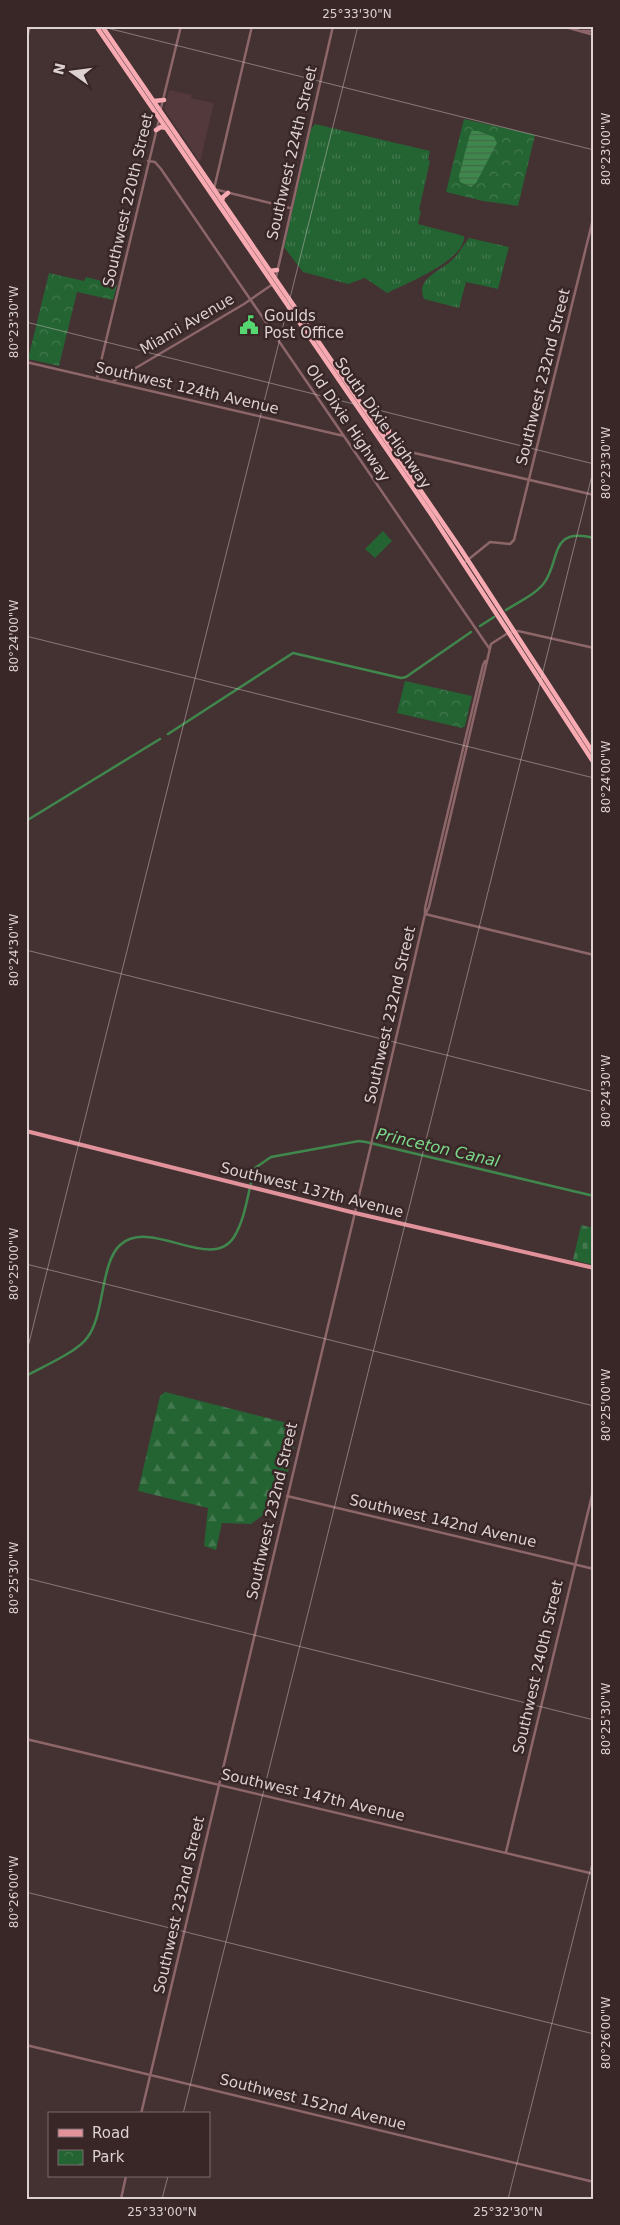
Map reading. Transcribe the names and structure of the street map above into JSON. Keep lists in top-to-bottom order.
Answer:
{
  "streets": {
    "highway": ["South Dixie Highway"],
    "main road": ["Southwest 137th Avenue"],
    "street": [
      "Southwest 224th Street",
      "Southwest 220th Street",
      "Miami Avenue",
      "Southwest 232nd Street",
      "Southwest 124th Avenue",
      "Old Dixie Highway",
      "Southwest 142nd Avenue",
      "Southwest 240th Street",
      "Southwest 147th Avenue",
      "Southwest 152nd Avenue"
    ]
  },
  "crossings": [
    ["Southwest 224th Street", "Miami Avenue"],
    ["Southwest 224th Street", "South Dixie Highway"],
    ["Southwest 220th Street", "Southwest 124th Avenue"],
    ["Southwest 220th Street", "Old Dixie Highway"],
    ["Southwest 220th Street", "South Dixie Highway"],
    ["Miami Avenue", "Southwest 124th Avenue"],
    ["Miami Avenue", "Old Dixie Highway"],
    ["Miami Avenue", "South Dixie Highway"],
    ["Southwest 232nd Street", "Old Dixie Highway"],
    ["Southwest 232nd Street", "South Dixie Highway"],
    ["Southwest 232nd Street", "Southwest 137th Avenue"],
    ["Southwest 232nd Street", "Southwest 142nd Avenue"],
    ["Southwest 232nd Street", "Southwest 147th Avenue"],
    ["Southwest 232nd Street", "Southwest 152nd Avenue"],
    ["Southwest 124th Avenue", "Old Dixie Highway"],
    ["Southwest 142nd Avenue", "Southwest 240th Street"],
    ["Southwest 240th Street", "Southwest 147th Avenue"]
  ],
  "water": ["Princeton Canal"],
  "places": {
    "public building": ["Goulds Post Office"]
  },
  "legend": ["Road", "Park"],
  "north": "left",
  "coordinates": [
    "25°33'30\"N",
    "80°23'00\"W",
    "80°23'30\"W",
    "80°24'00\"W",
    "80°24'30\"W",
    "80°25'00\"W",
    "80°25'30\"W",
    "80°26'00\"W",
    "25°33'00\"N",
    "25°32'30\"N"
  ]
}
